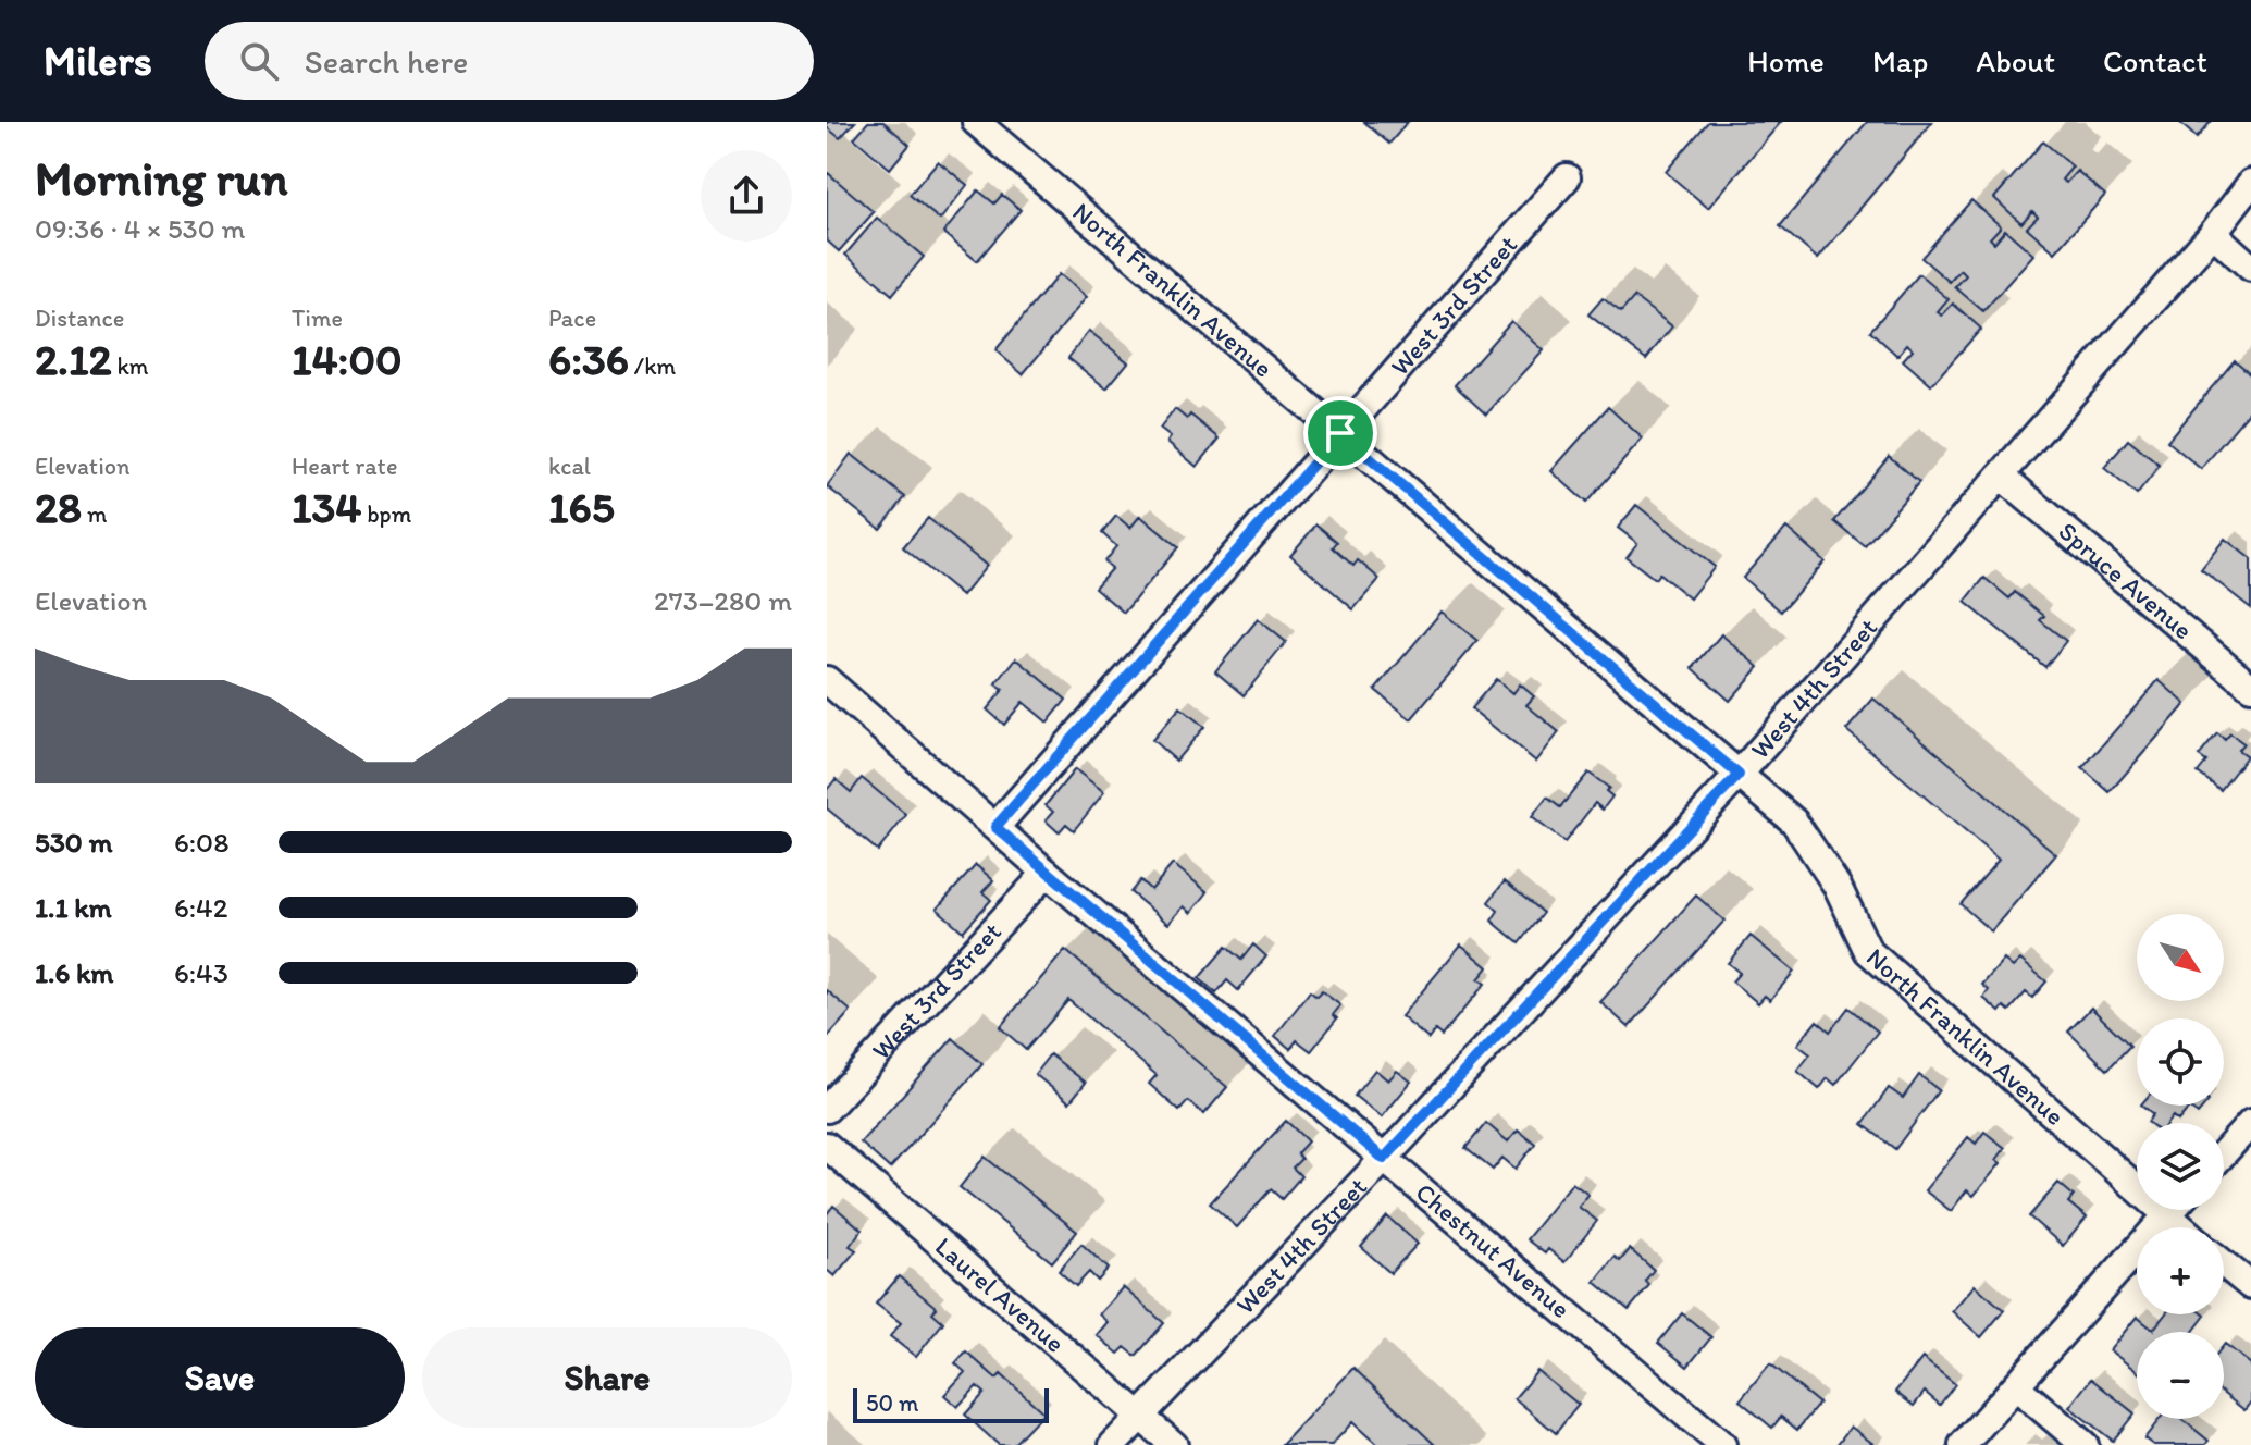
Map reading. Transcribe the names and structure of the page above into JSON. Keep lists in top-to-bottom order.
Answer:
{
  "streets": {
    "street": [
      "North Franklin Avenue",
      "West 3rd Street",
      "Spruce Avenue",
      "West 4th Street",
      "Chestnut Avenue",
      "Laurel Avenue"
    ]
  },
  "crossings": [
    ["North Franklin Avenue", "West 3rd Street"],
    ["North Franklin Avenue", "West 4th Street"],
    ["West 3rd Street", "Chestnut Avenue"],
    ["Spruce Avenue", "West 4th Street"],
    ["West 4th Street", "Chestnut Avenue"],
    ["West 4th Street", "Laurel Avenue"]
  ],
  "scale_bar": "50 m",
  "north": "bottom right",
  "page": {
    "header": "Milers",
    "search": "Search here",
    "nav": [
      "Home",
      "Map",
      "About",
      "Contact"
    ],
    "heading": ["Morning run", "09:36 · 4 × 530 m"],
    "stats": [
      ["Distance", "2.12 km"],
      ["Time", "14:00"],
      ["Pace", "6:36 /km"],
      ["Elevation", "28 m"],
      ["Heart rate", "134 bpm"],
      ["kcal", "165"]
    ],
    "chart": ["Elevation", "273–280 m"],
    "list": [
      {
        "name": "530 m",
        "note": "6:08"
      },
      {
        "name": "1.1 km",
        "note": "6:42"
      },
      {
        "name": "1.6 km",
        "note": "6:43"
      }
    ],
    "map_buttons": ["+", "−"],
    "buttons": ["Save", "Share"],
    "scale": "50 m"
  }
}
